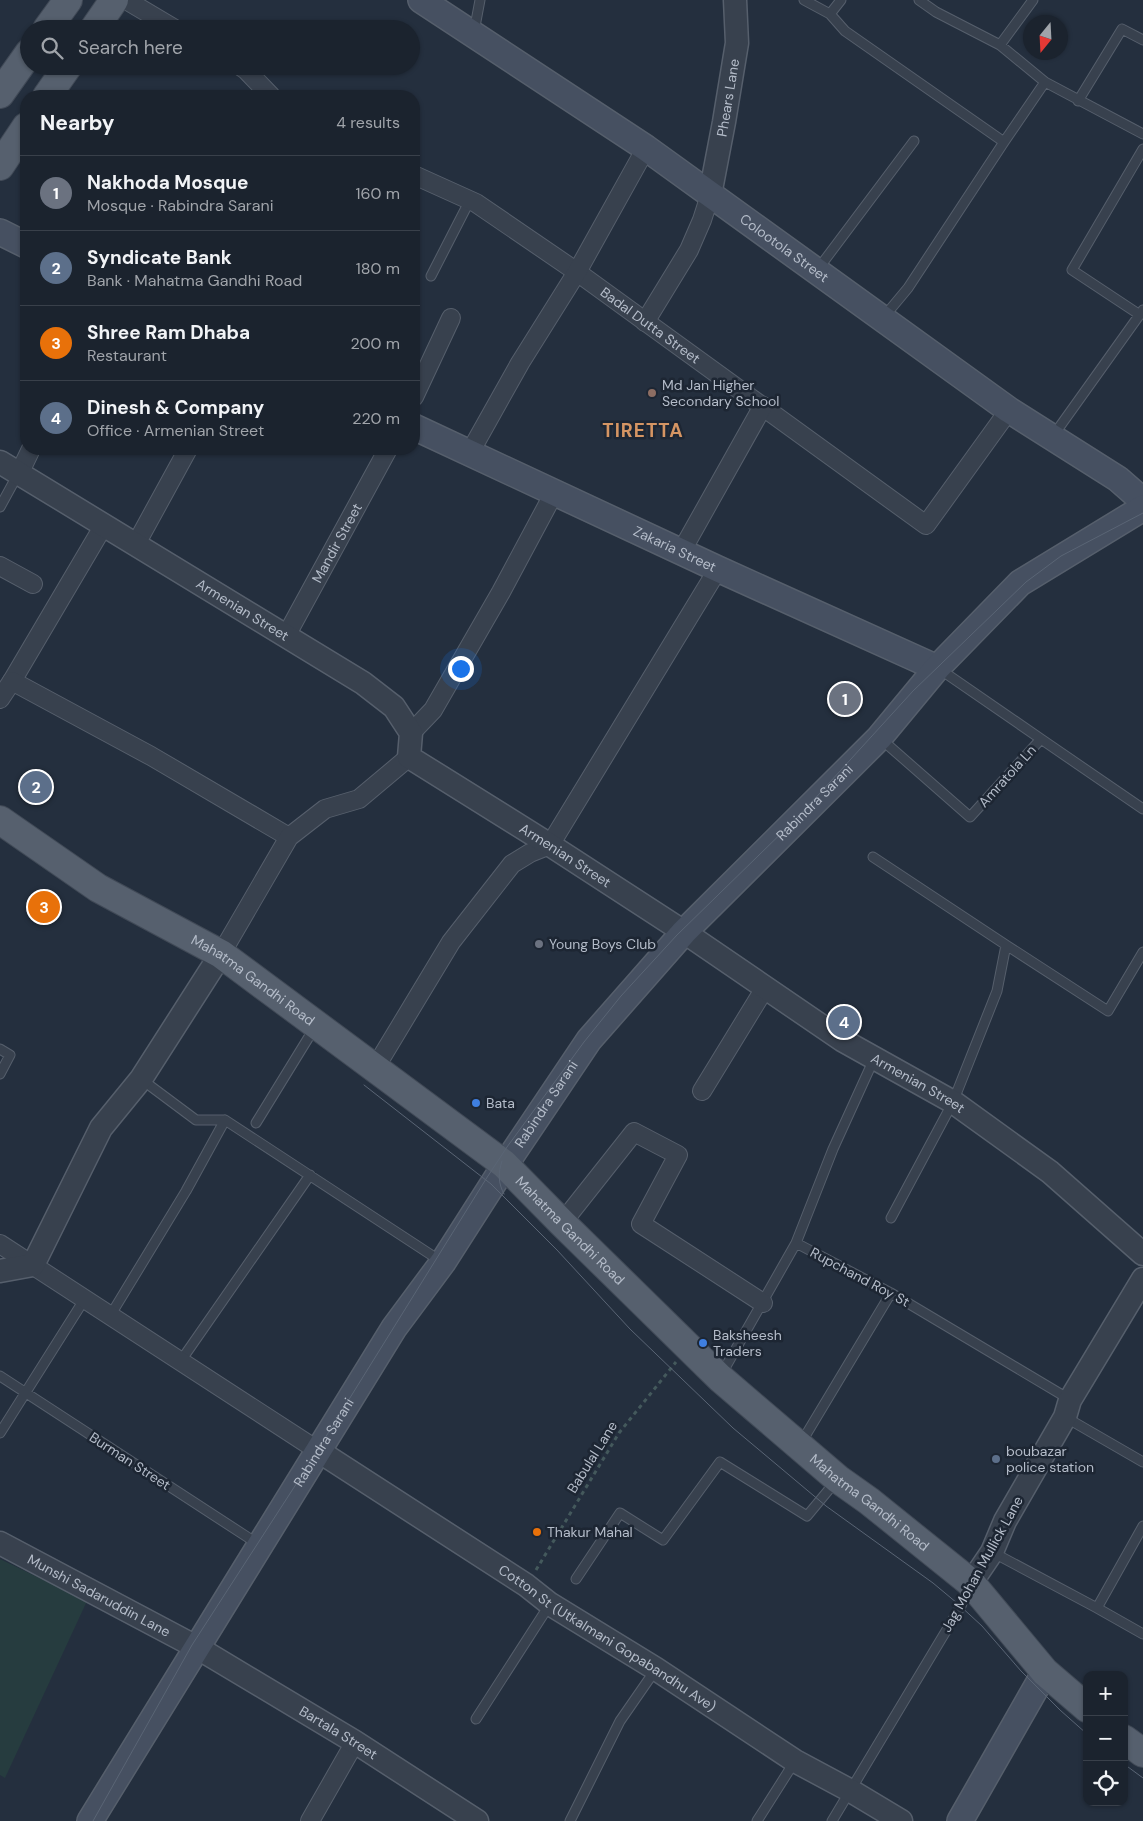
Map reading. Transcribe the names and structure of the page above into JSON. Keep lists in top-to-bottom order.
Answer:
{
  "streets": {
    "main road": [
      "Colootola Street",
      "Zakaria Street",
      "Rabindra Sarani",
      "Mahatma Gandhi Road"
    ],
    "street": [
      "Phears Lane",
      "Badal Dutta Street",
      "Mandir Street",
      "Armenian Street",
      "Jag Mohan Mullick Lane",
      "Munshi Sadaruddin Lane",
      "Cotton St (Utkalmani Gopabandhu Ave)",
      "Bartala Street"
    ],
    "lane": ["Amratola Ln", "Rupchand Roy St", "Burman Street"],
    "path": ["Babulal Lane"]
  },
  "crossings": [
    ["Phears Lane", "Colootola Street"],
    ["Colootola Street", "Badal Dutta Street"],
    ["Mandir Street", "Armenian Street"],
    ["Zakaria Street", "Rabindra Sarani"],
    ["Armenian Street", "Rabindra Sarani"],
    ["Armenian Street", "Rupchand Roy St"],
    ["Amratola Ln", "Rabindra Sarani"],
    ["Rabindra Sarani", "Mahatma Gandhi Road"],
    ["Rabindra Sarani", "Burman Street"],
    ["Rabindra Sarani", "Munshi Sadaruddin Lane"],
    ["Rabindra Sarani", "Cotton St (Utkalmani Gopabandhu Ave)"],
    ["Rabindra Sarani", "Bartala Street"],
    ["Mahatma Gandhi Road", "Babulal Lane"],
    ["Mahatma Gandhi Road", "Jag Mohan Mullick Lane"],
    ["Rupchand Roy St", "Jag Mohan Mullick Lane"],
    ["Babulal Lane", "Cotton St (Utkalmani Gopabandhu Ave)"],
    ["Jag Mohan Mullick Lane", "Cotton St (Utkalmani Gopabandhu Ave)"],
    ["Munshi Sadaruddin Lane", "Bartala Street"]
  ],
  "districts": ["TIRETTA"],
  "places": [
    "Md Jan Higher Secondary School",
    "Young Boys Club",
    "Bata",
    "Baksheesh Traders",
    "boubazar police station",
    "Thakur Mahal"
  ],
  "north": "bottom",
  "page": {
    "search": "Search here",
    "heading": ["Nearby", "4 results"],
    "list": [
      {
        "mark": "1",
        "name": "Nakhoda Mosque",
        "note": "Mosque · Rabindra Sarani",
        "value": "160 m"
      },
      {
        "mark": "2",
        "name": "Syndicate Bank",
        "note": "Bank · Mahatma Gandhi Road",
        "value": "180 m"
      },
      {
        "mark": "3",
        "name": "Shree Ram Dhaba",
        "note": "Restaurant",
        "value": "200 m"
      },
      {
        "mark": "4",
        "name": "Dinesh & Company",
        "note": "Office · Armenian Street",
        "value": "220 m"
      }
    ],
    "pins": [
      "1",
      "2",
      "3",
      "4"
    ],
    "map_buttons": ["+", "−"]
  }
}
